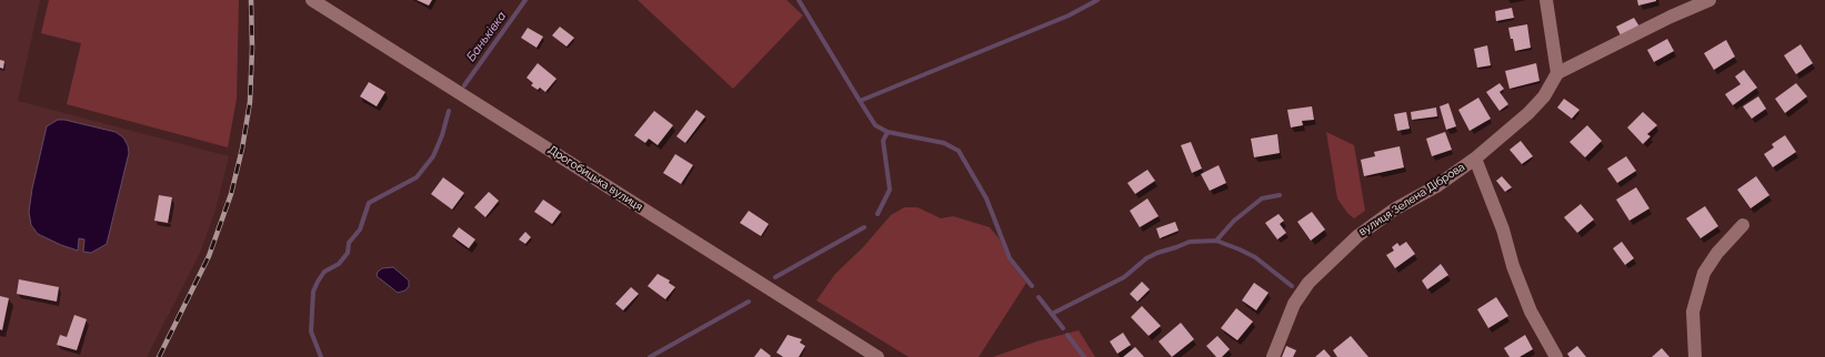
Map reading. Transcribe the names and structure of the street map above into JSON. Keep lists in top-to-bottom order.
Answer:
{
  "streets": {
    "street": ["Дрогобицька вулиця", "вулиця Зелена Діброва"]
  },
  "water": ["Баньківка"]
}
